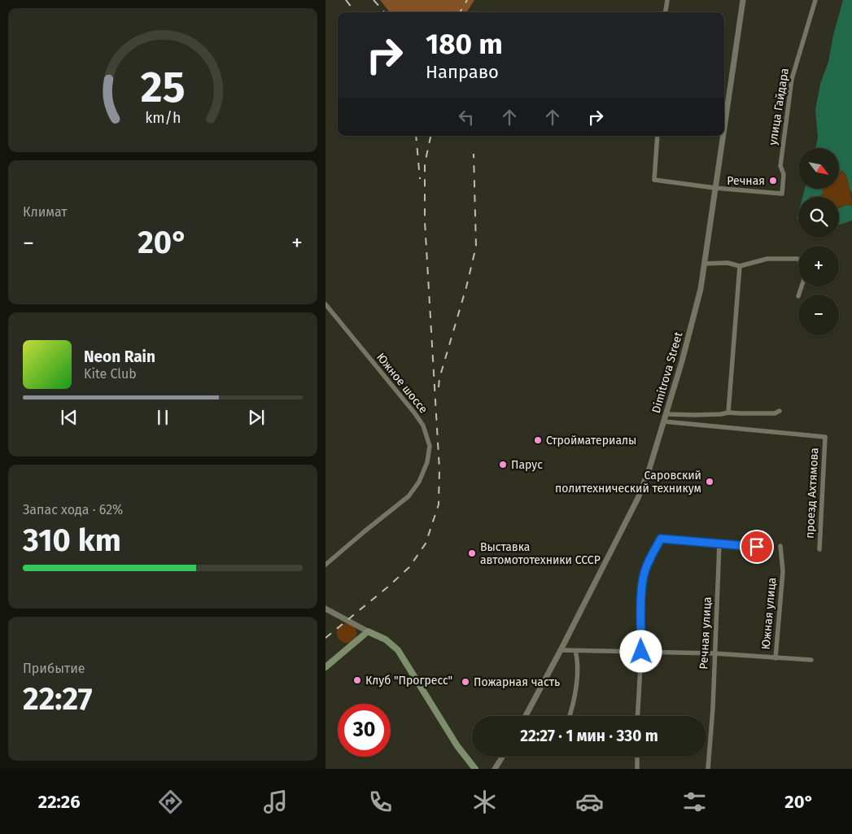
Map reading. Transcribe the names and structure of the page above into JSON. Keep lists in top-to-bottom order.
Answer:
{
  "streets": {
    "street": [
      "улица Гайдара",
      "Dimitrova Street",
      "Южное шоссе",
      "проезд Ахтямова",
      "Южная улица",
      "Речная улица"
    ]
  },
  "crossings": [
    ["улица Гайдара", "Dimitrova Street"],
    ["Dimitrova Street", "проезд Ахтямова"]
  ],
  "places": [
    "Речная",
    "Стройматериалы",
    "Парус",
    "Саровский политехнический техникум",
    "Выставка автомототехники СССР",
    "Клуб \"Прогресс\"",
    "Пожарная часть"
  ],
  "north": "bottom right",
  "page": {
    "turn": ["180 m", "Направо"],
    "map_buttons": ["+", "−"],
    "tile": [
      "Климат",
      ["Запас хода · 62%", "310 km"],
      ["Прибытие", "22:27"]
    ],
    "heat": ["−", "20°", "+"],
    "song": ["Neon Rain", "Kite Club"],
    "limit": "30",
    "trip": "22:27 · 1 мин · 330 m",
    "tabs": ["22:26", "20°"],
    "gauge": ["25", "km/h"]
  }
}
